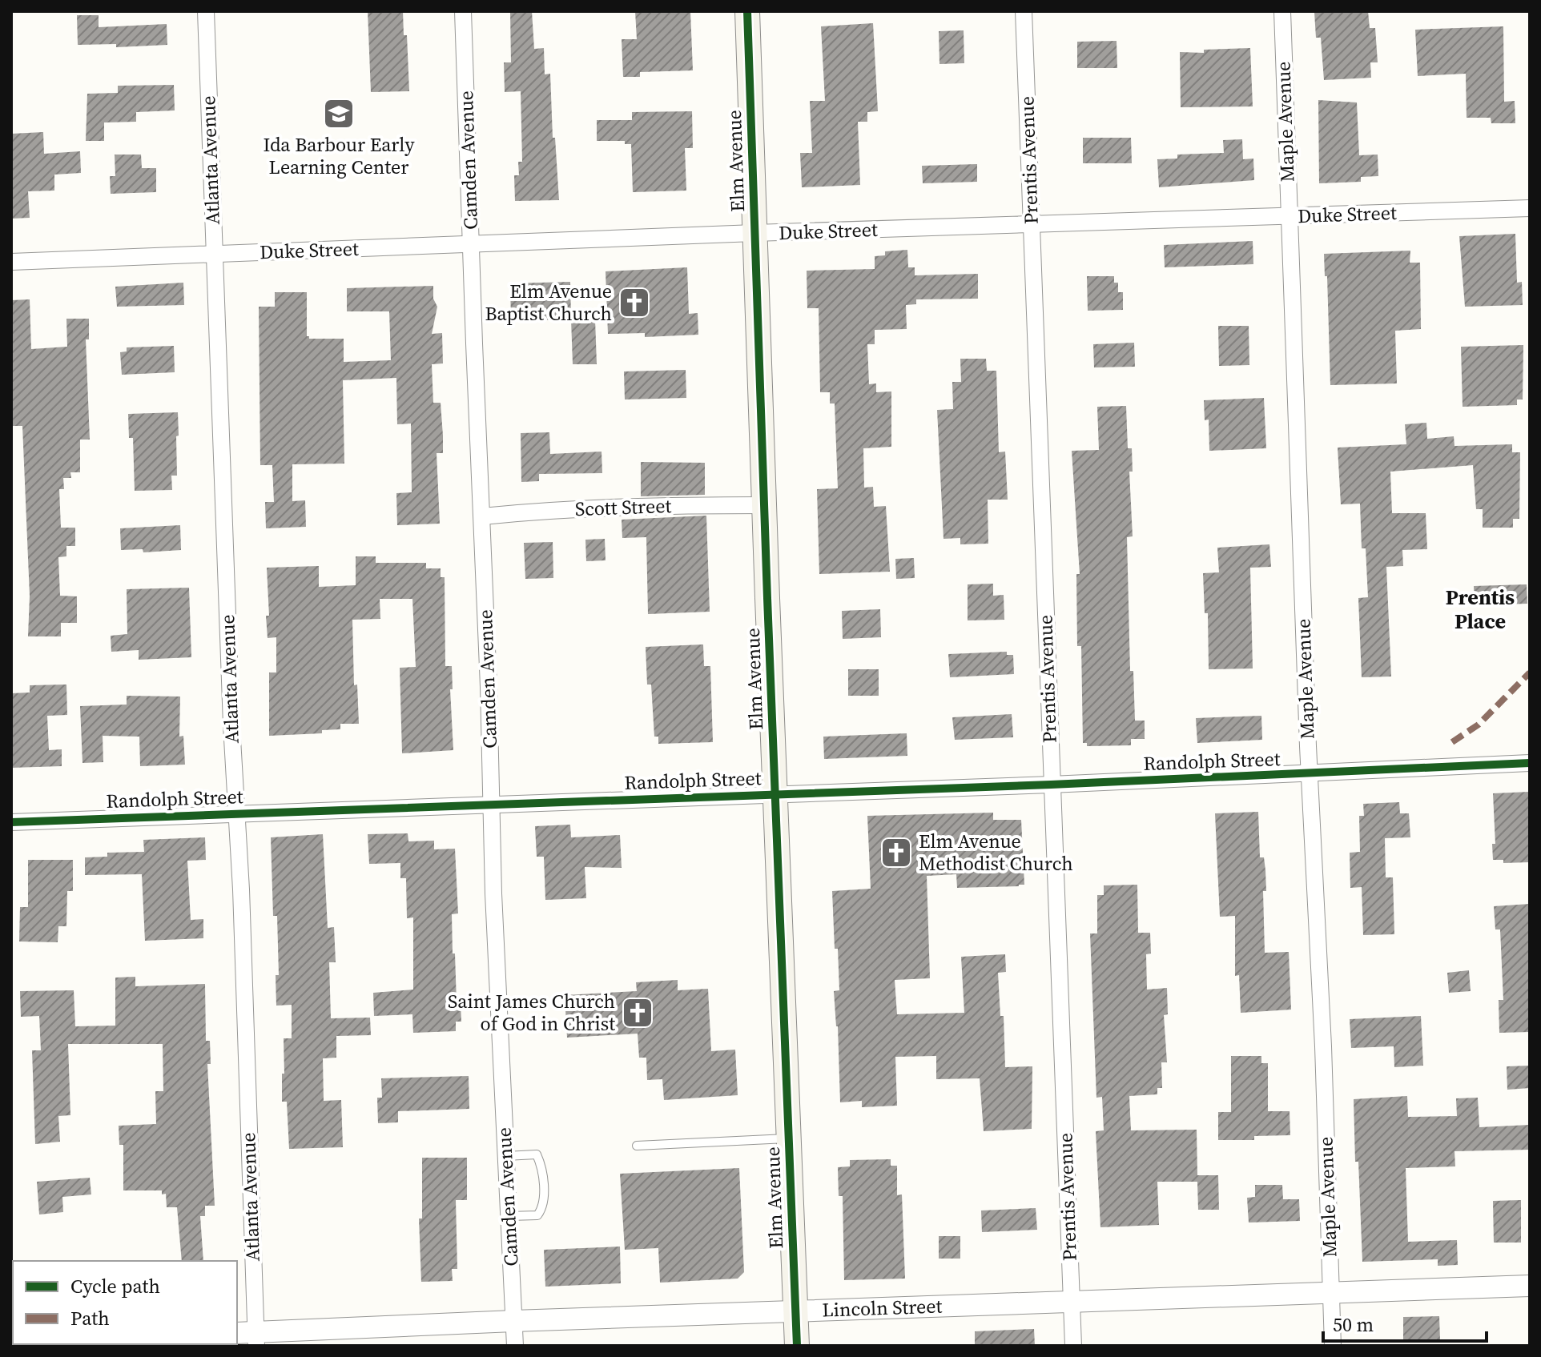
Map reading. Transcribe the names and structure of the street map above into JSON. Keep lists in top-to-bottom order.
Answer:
{
  "streets": {
    "main road": ["Elm Avenue"],
    "street": [
      "Maple Avenue",
      "Atlanta Avenue",
      "Camden Avenue",
      "Prentis Avenue",
      "Duke Street",
      "Scott Street",
      "Randolph Street",
      "Lincoln Street"
    ]
  },
  "crossings": [
    ["Maple Avenue", "Duke Street"],
    ["Maple Avenue", "Randolph Street"],
    ["Maple Avenue", "Lincoln Street"],
    ["Atlanta Avenue", "Duke Street"],
    ["Atlanta Avenue", "Randolph Street"],
    ["Atlanta Avenue", "Lincoln Street"],
    ["Camden Avenue", "Duke Street"],
    ["Camden Avenue", "Scott Street"],
    ["Camden Avenue", "Randolph Street"],
    ["Camden Avenue", "Lincoln Street"],
    ["Prentis Avenue", "Duke Street"],
    ["Prentis Avenue", "Randolph Street"],
    ["Prentis Avenue", "Lincoln Street"],
    ["Elm Avenue", "Duke Street"],
    ["Elm Avenue", "Scott Street"],
    ["Elm Avenue", "Randolph Street"],
    ["Elm Avenue", "Lincoln Street"]
  ],
  "districts": ["Prentis Place"],
  "places": {
    "school or university": ["Ida Barbour Early Learning Center"],
    "church": ["Elm Avenue Baptist Church", "Elm Avenue Methodist Church", "Saint James Church of God in Christ"]
  },
  "legend": ["Cycle path", "Path"],
  "scale_bar": "50 m"
}
